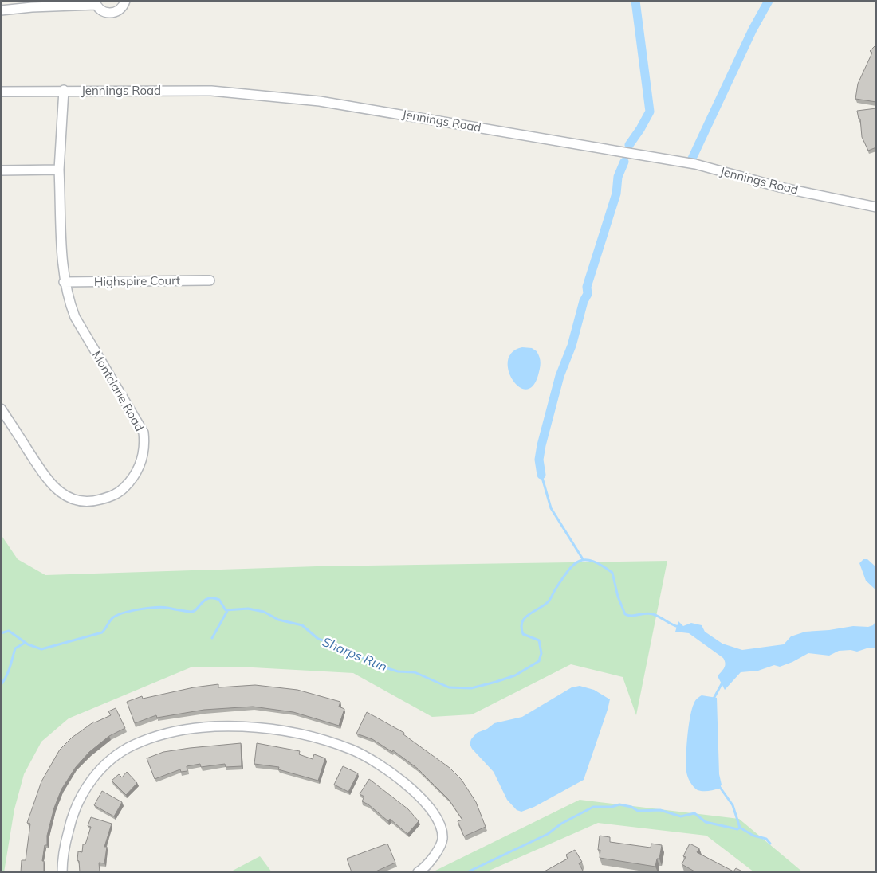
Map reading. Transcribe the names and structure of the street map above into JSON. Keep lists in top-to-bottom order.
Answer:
{
  "streets": {
    "street": ["Jennings Road", "Highspire Court", "Montclarie Road"]
  },
  "crossings": [
    ["Jennings Road", "Montclarie Road"],
    ["Highspire Court", "Montclarie Road"]
  ],
  "water": ["Sharps Run"]
}
